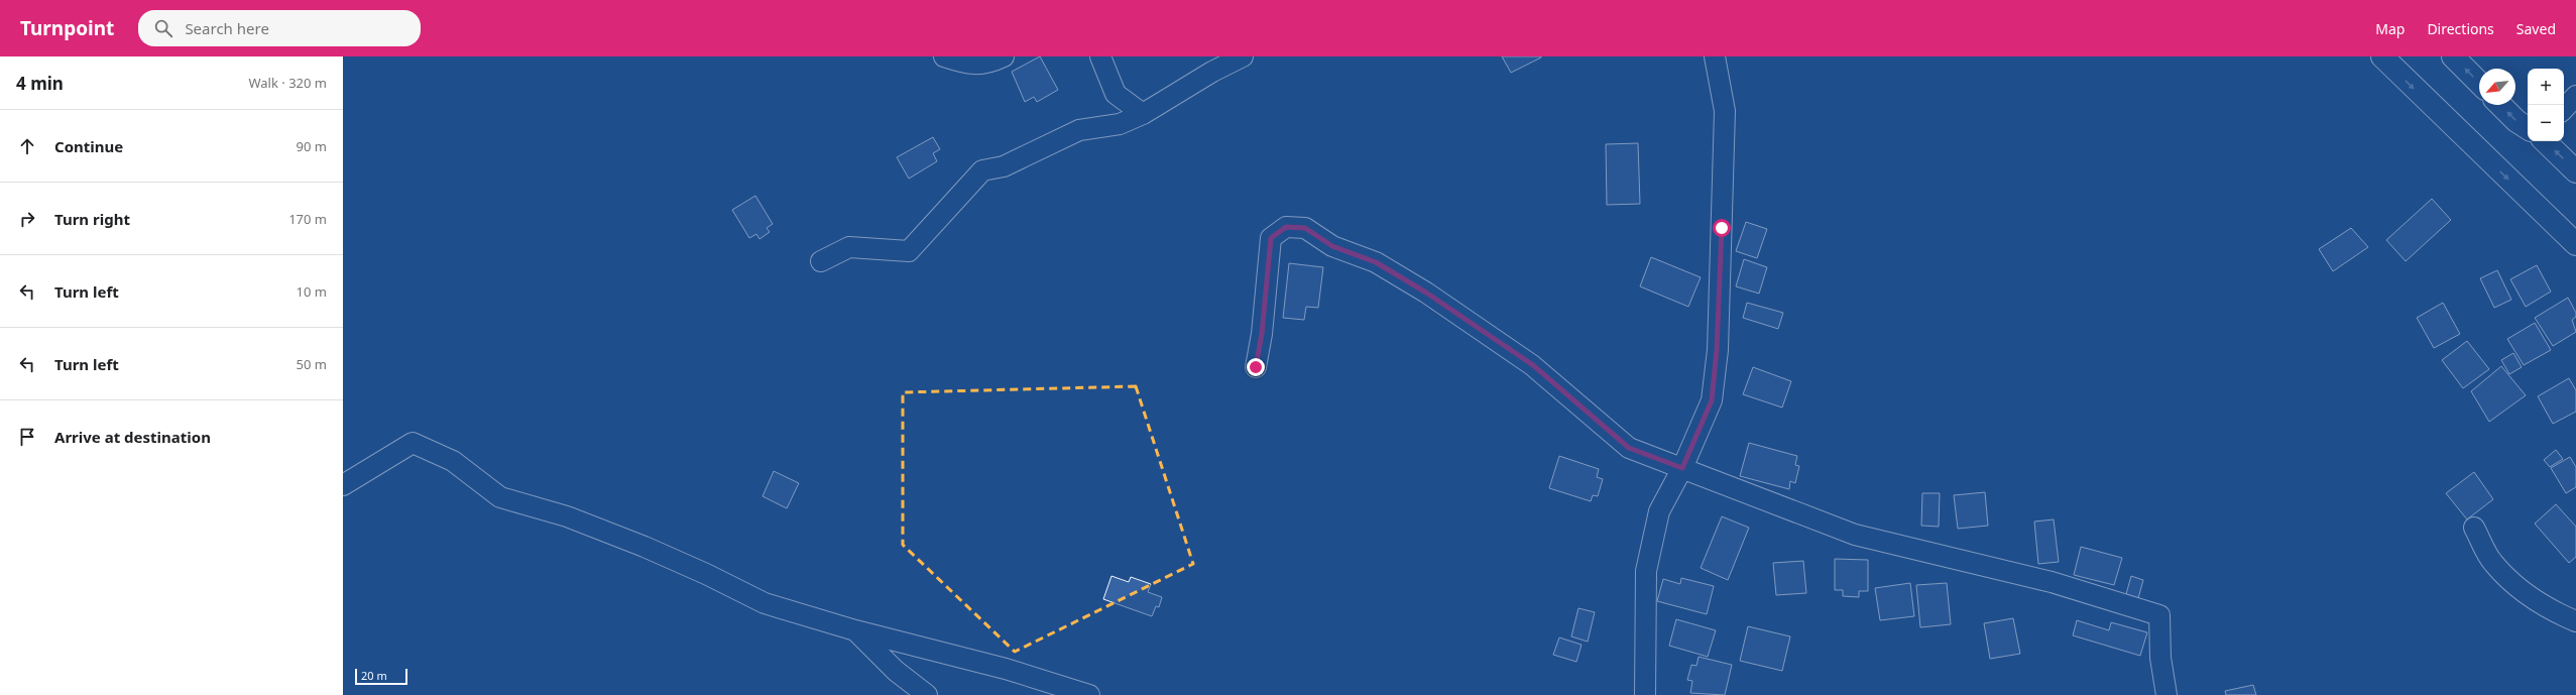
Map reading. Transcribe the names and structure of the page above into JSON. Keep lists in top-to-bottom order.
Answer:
{
  "scale_bar": "20 m",
  "north": "bottom left",
  "page": {
    "header": "Turnpoint",
    "search": "Search here",
    "nav": ["Map", "Directions", "Saved"],
    "heading": ["4 min", "Walk · 320 m"],
    "map_buttons": ["+", "−"],
    "list": [
      ["Continue", "90 m"],
      ["Turn right", "170 m"],
      ["Turn left", "10 m"],
      ["Turn left", "50 m"],
      "Arrive at destination"
    ],
    "scale": "20 m"
  }
}
